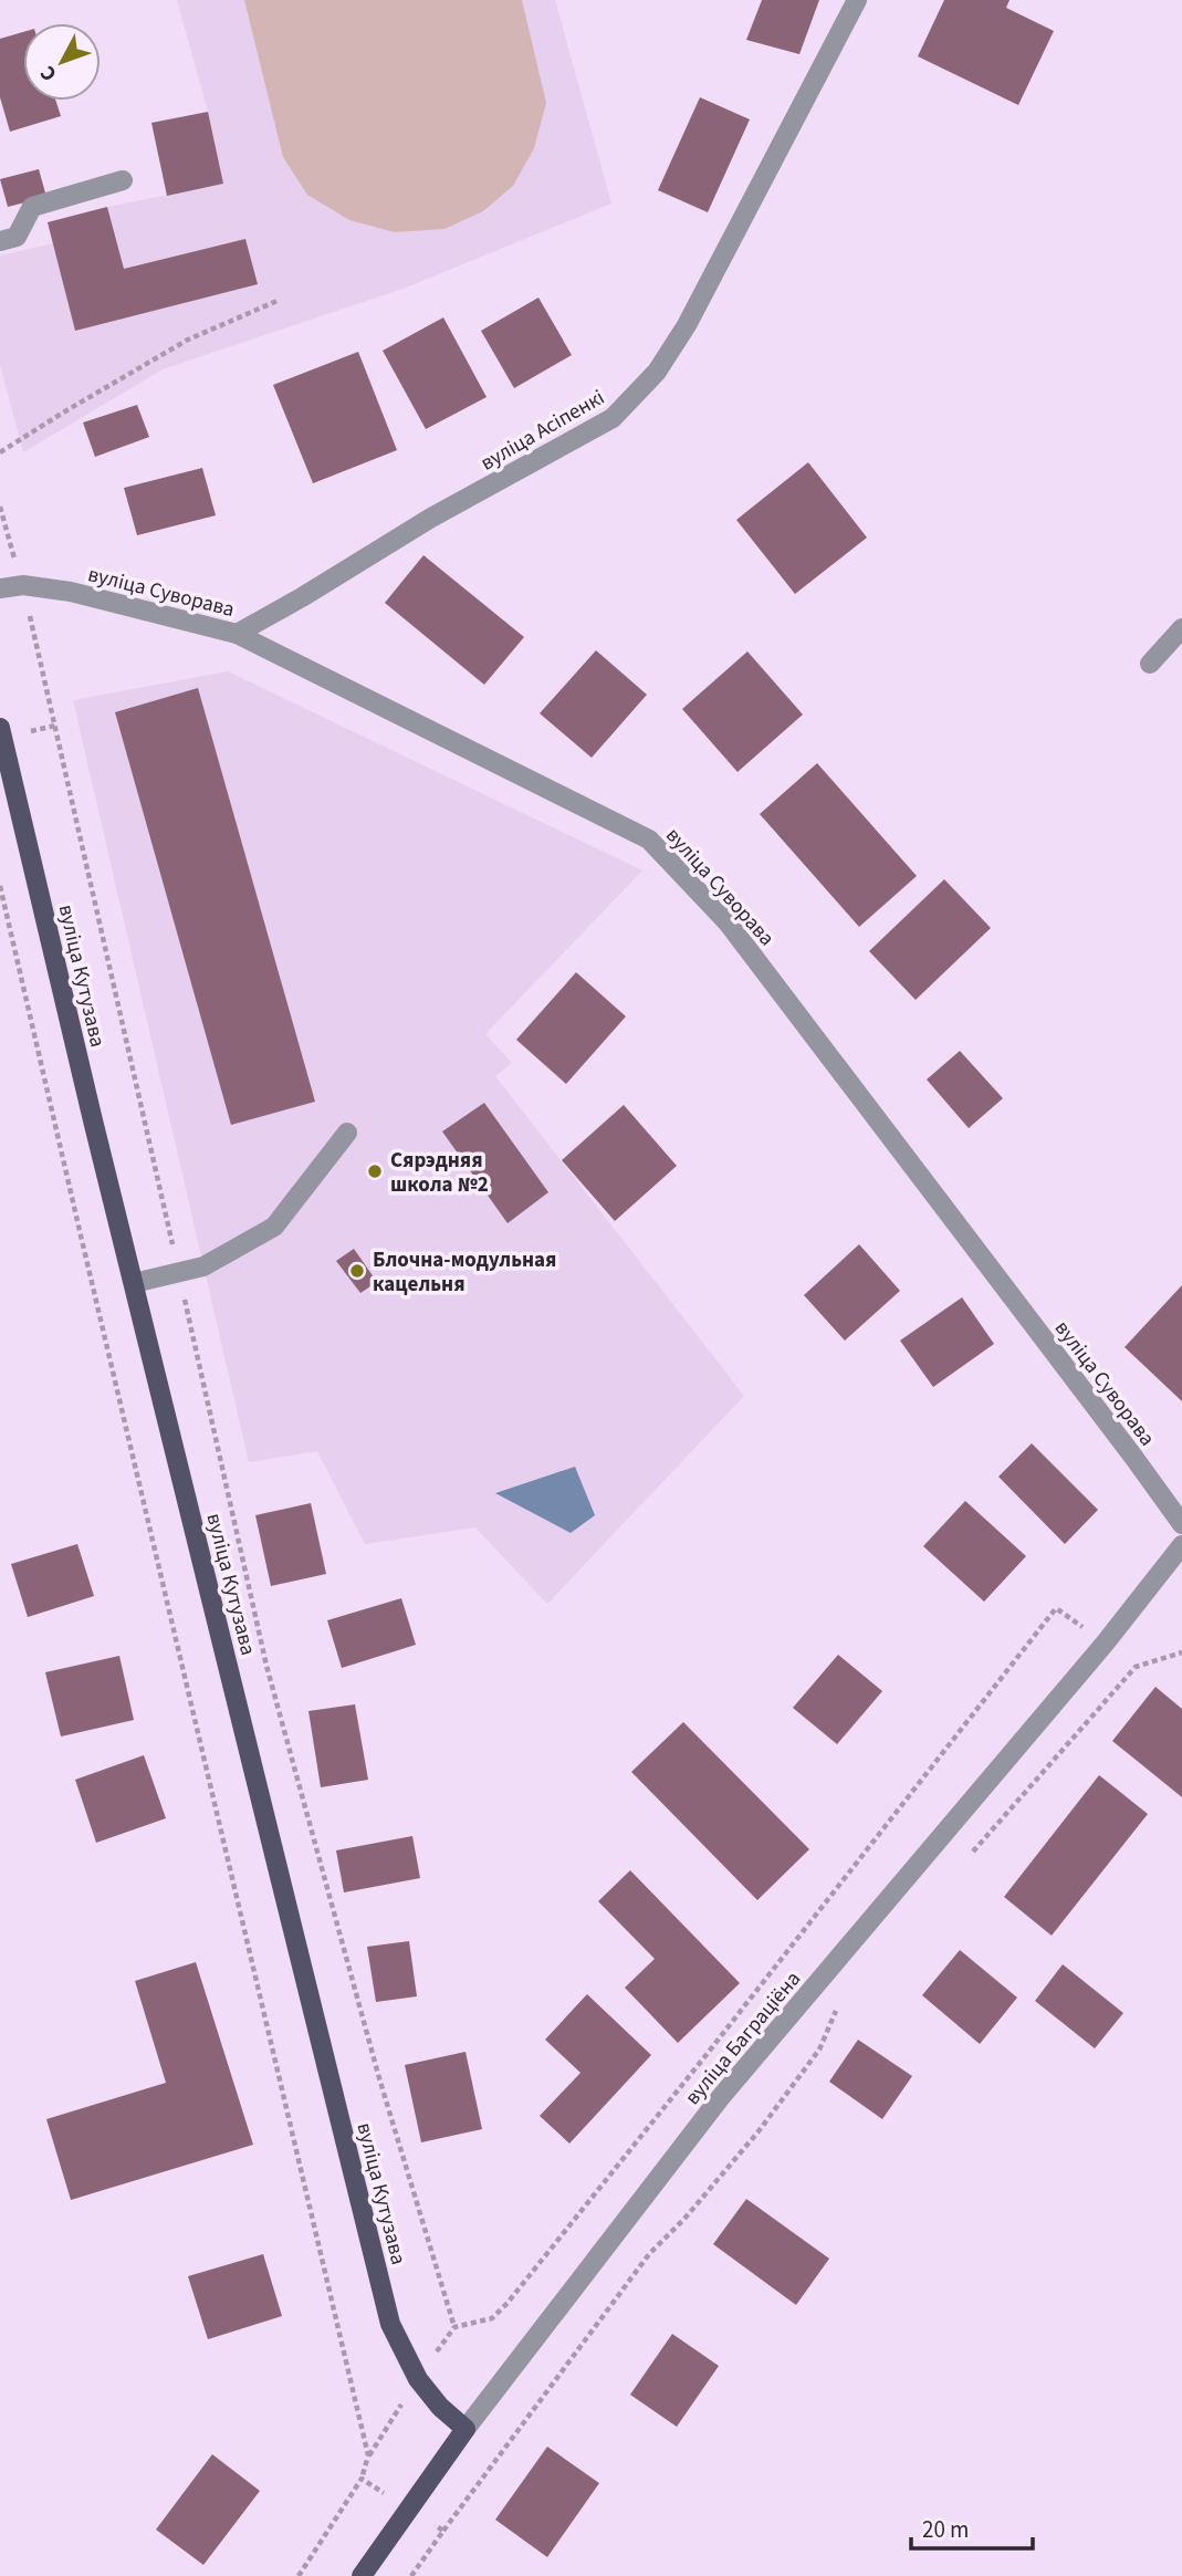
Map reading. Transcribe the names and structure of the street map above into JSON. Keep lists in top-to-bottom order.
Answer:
{
  "streets": {
    "main road": ["вуліца Кутузава", "вуліца Баграціёна"],
    "street": ["вуліца Асіпенкі", "вуліца Суворава"]
  },
  "crossings": [
    ["вуліца Асіпенкі", "вуліца Суворава"],
    ["вуліца Кутузава", "вуліца Баграціёна"]
  ],
  "places": ["Сярэдняя школа №2", "Блочна-модульная кацельня"],
  "scale_bar": "20 m",
  "north": "bottom left"
}
